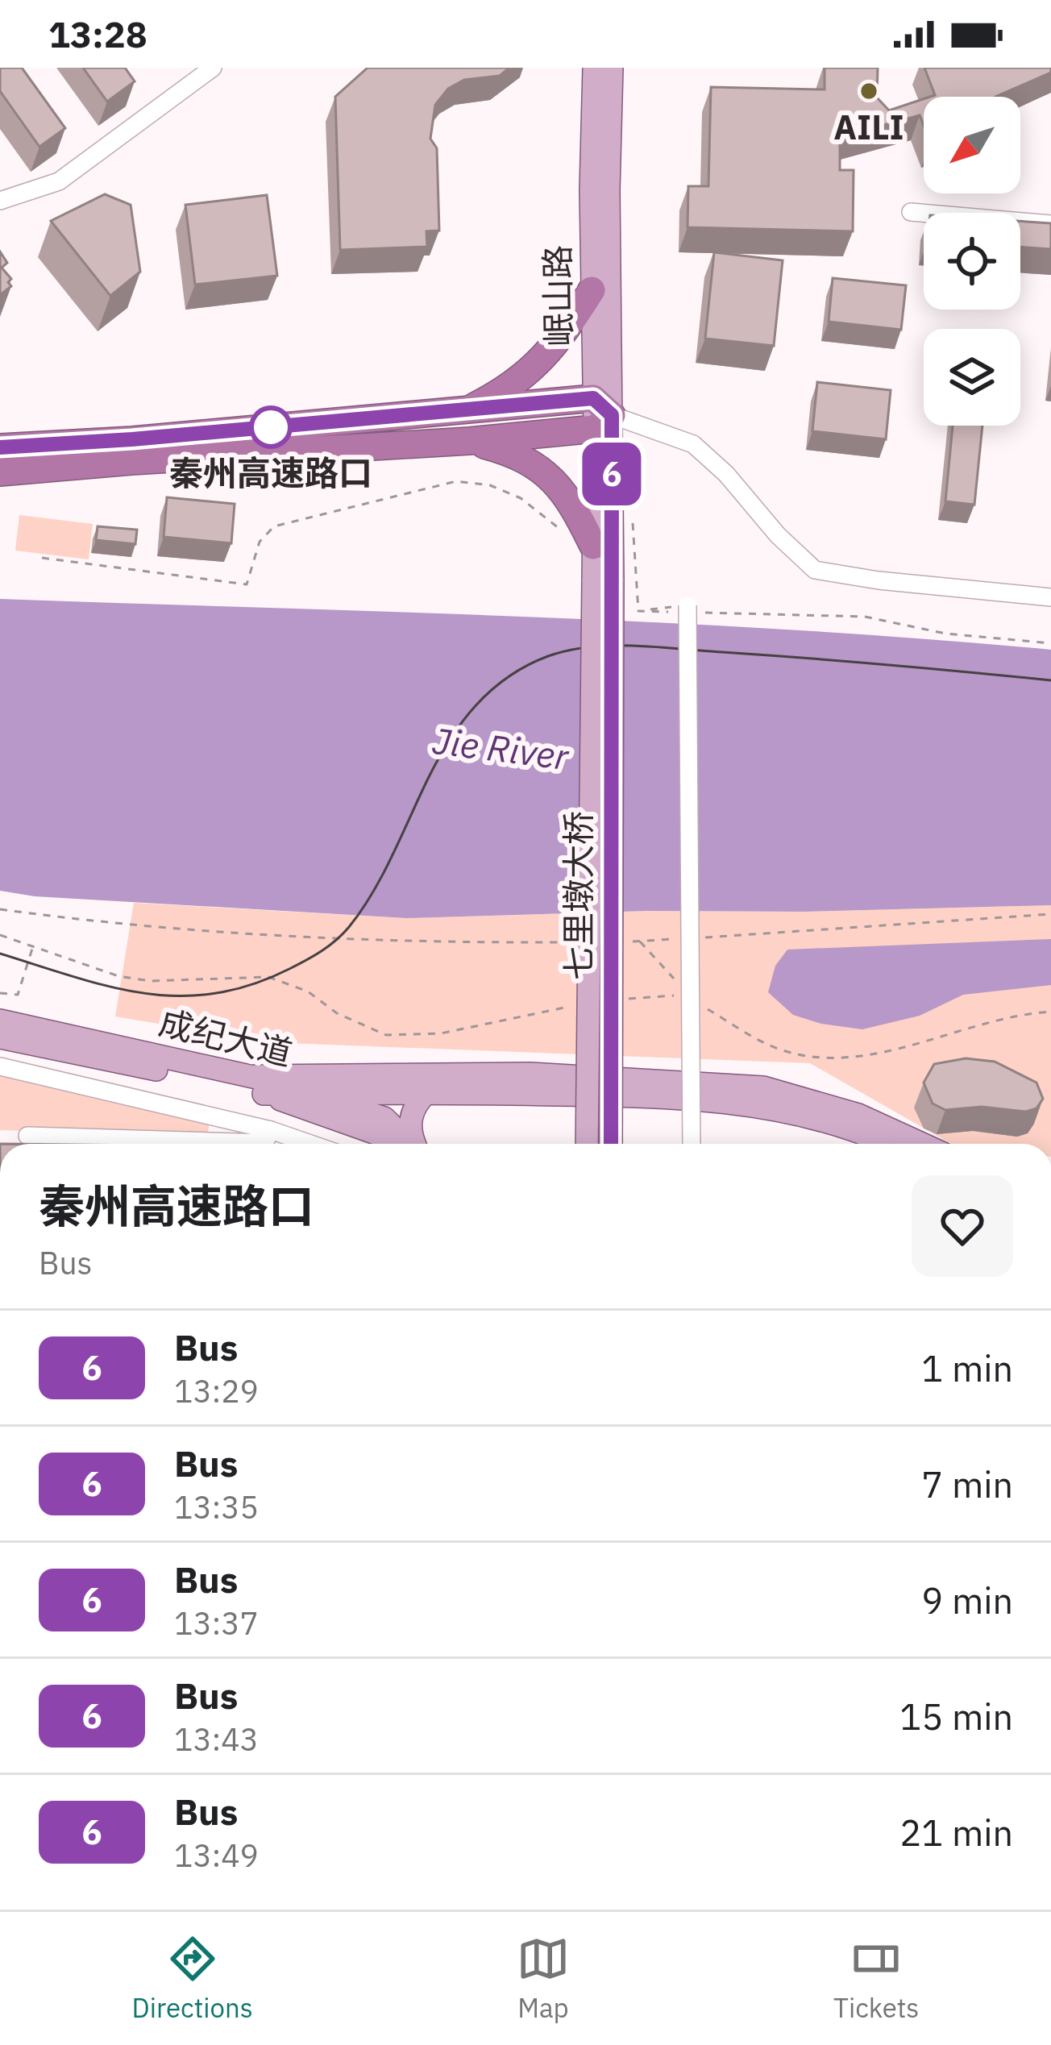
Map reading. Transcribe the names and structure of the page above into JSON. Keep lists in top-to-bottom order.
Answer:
{
  "streets": {
    "main road": ["岷山路", "七里墩大桥", "成纪大道"]
  },
  "crossings": [
    ["岷山路", "七里墩大桥"]
  ],
  "water": ["Jie River"],
  "places": ["AILI", "秦州高速路口"],
  "lines": ["bus line 6"],
  "north": "bottom left",
  "page": {
    "status": "13:28",
    "on_map": "6",
    "heading": ["秦州高速路口", "Bus"],
    "list": [
      {
        "mark": "6",
        "name": "Bus",
        "note": "13:29",
        "value": "1 min"
      },
      {
        "mark": "6",
        "name": "Bus",
        "note": "13:35",
        "value": "7 min"
      },
      {
        "mark": "6",
        "name": "Bus",
        "note": "13:37",
        "value": "9 min"
      },
      {
        "mark": "6",
        "name": "Bus",
        "note": "13:43",
        "value": "15 min"
      },
      {
        "mark": "6",
        "name": "Bus",
        "note": "13:49",
        "value": "21 min"
      }
    ],
    "tabs": ["Directions", "Map", "Tickets"]
  }
}
